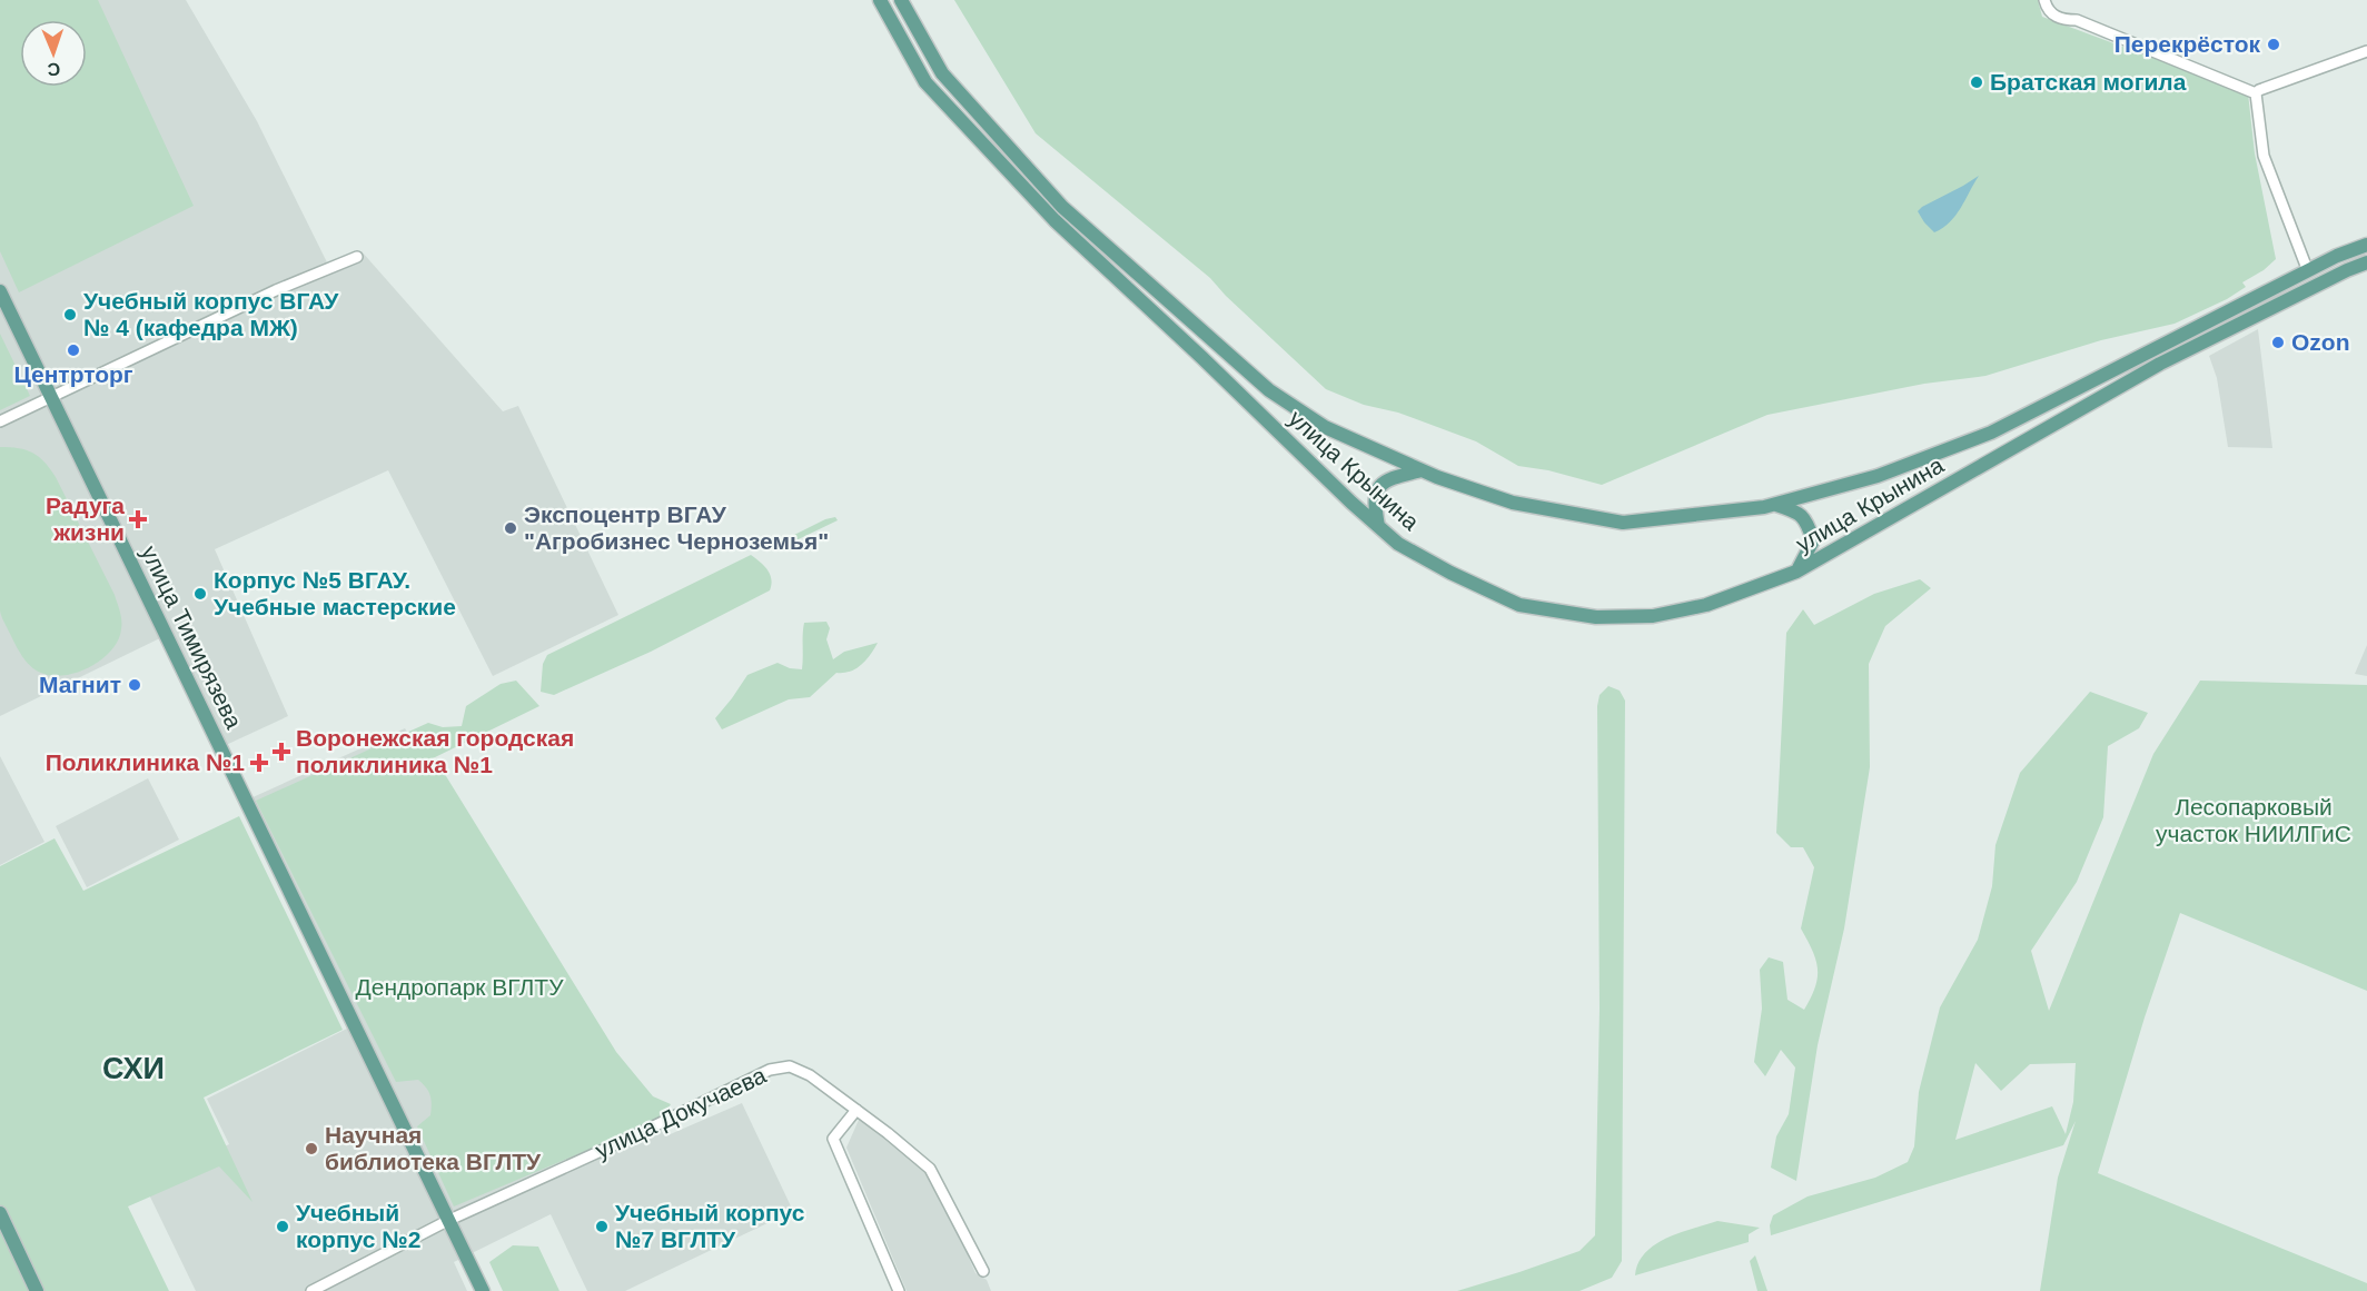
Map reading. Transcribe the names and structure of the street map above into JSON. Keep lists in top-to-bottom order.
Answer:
{
  "streets": {
    "main road": ["улица Крынина", "улица Тимирязева"],
    "street": ["улица Докучаева"]
  },
  "crossings": [
    ["улица Тимирязева", "улица Докучаева"]
  ],
  "districts": ["СХИ"],
  "parks": ["Лесопарковый участок НИИЛГиС", "Дендропарк ВГЛТУ"],
  "places": {
    "other": [
      "Перекрёсток",
      "Братская могила",
      "Учебный корпус ВГАУ № 4 (кафедра МЖ)",
      "Ozon",
      "Центрторг",
      "Экспоцентр ВГАУ \"Агробизнес Черноземья\"",
      "Корпус №5 ВГАУ. Учебные мастерские",
      "Магнит",
      "Научная библиотека ВГЛТУ",
      "Учебный корпус №2",
      "Учебный корпус №7 ВГЛТУ"
    ],
    "health": ["Радуга жизни", "Воронежская городская поликлиника №1", "Поликлиника №1"]
  },
  "north": "bottom"
}
